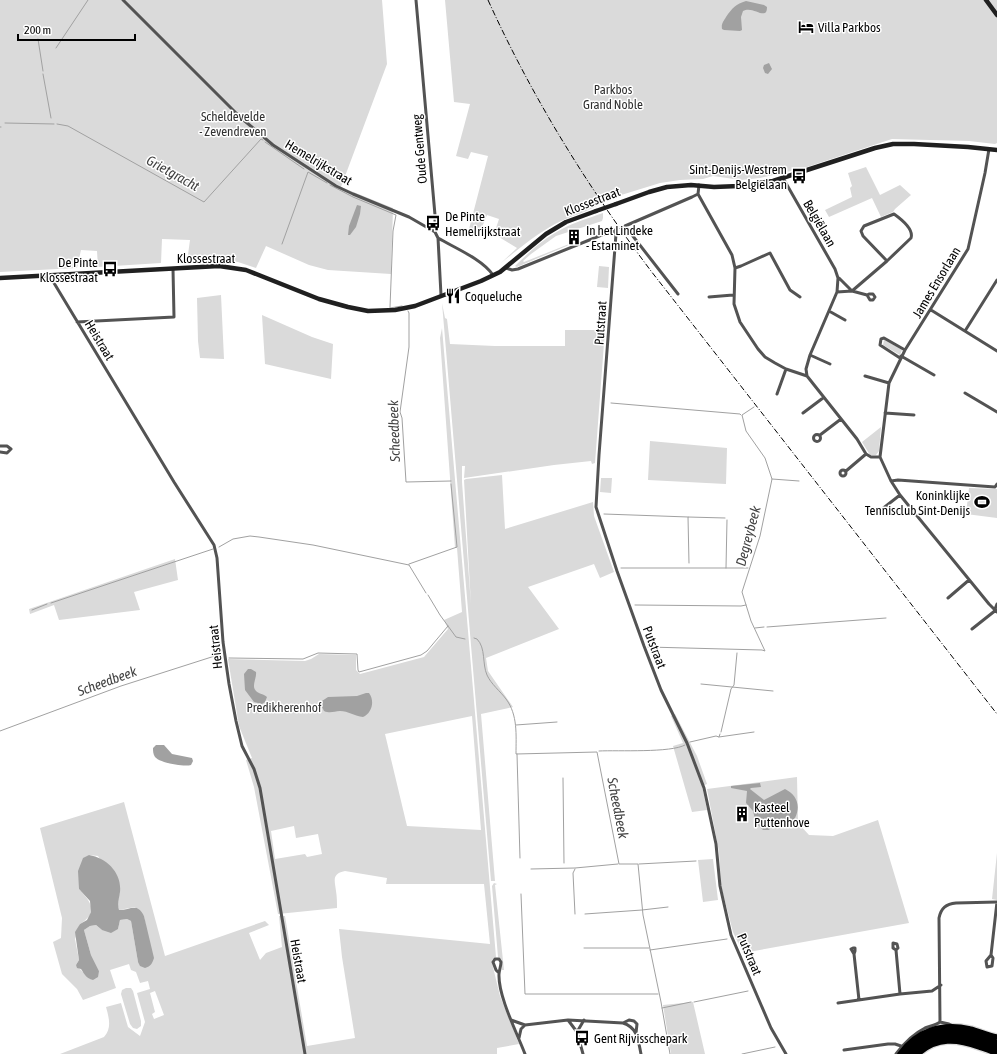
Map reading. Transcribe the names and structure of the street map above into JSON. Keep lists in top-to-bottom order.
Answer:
{
  "streets": {
    "street": [
      "Oude Gentweg",
      "Hemelrijkstraat",
      "Klossestraat",
      "Belgiëlaan",
      "James Ensorlaan",
      "Putstraat",
      "Heistraat"
    ]
  },
  "crossings": [
    ["Oude Gentweg", "Hemelrijkstraat"],
    ["Oude Gentweg", "Klossestraat"],
    ["Klossestraat", "Belgiëlaan"],
    ["Klossestraat", "James Ensorlaan"],
    ["Klossestraat", "Putstraat"],
    ["Klossestraat", "Heistraat"]
  ],
  "water": ["Grietgracht", "Scheedbeek", "Degreybeek"],
  "parks": ["Parkbos Grand Noble", "Scheldevelde - Zevendreven", "Predikherenhof"],
  "places": {
    "hotel": ["Villa Parkbos"],
    "bus stop": [
      "Sint-Denijs-Westrem Belgielaan",
      "De Pinte Hemelrijkstraat",
      "De Pinte Klossestraat",
      "Gent Rijvisschepark"
    ],
    "building": ["In het Lindeke - Estaminet", "Kasteel Puttenhove"],
    "restaurant": ["Coqueluche"],
    "sports": ["Koninklijke Tennisclub Sint-Denijs"]
  },
  "scale_bar": "200 m"
}
